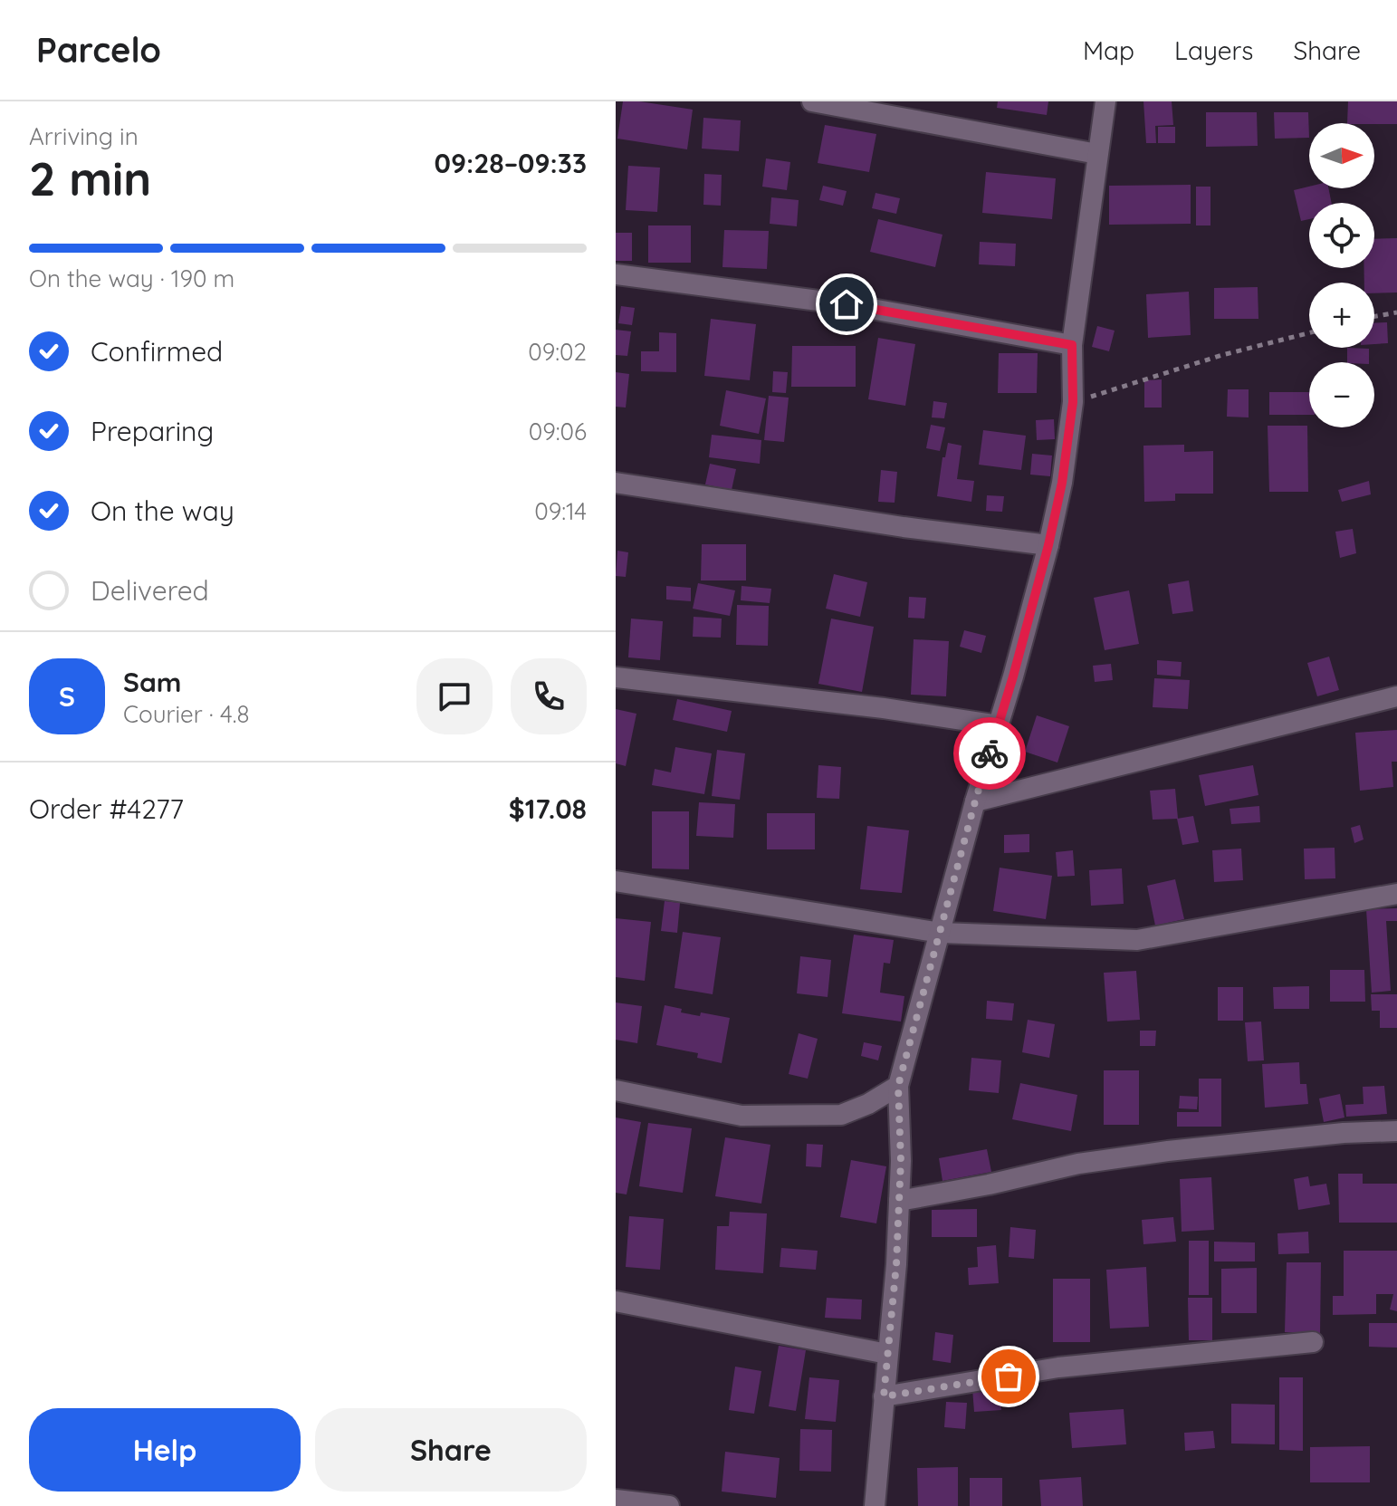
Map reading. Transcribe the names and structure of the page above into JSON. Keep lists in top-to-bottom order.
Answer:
{
  "north": "right",
  "page": {
    "header": "Parcelo",
    "nav": ["Map", "Layers", "Share"],
    "heading": ["2 min", "Arriving in", "09:28–09:33"],
    "panel": [
      "Sam",
      "Courier · 4.8",
      "Order #4277",
      "$17.08"
    ],
    "map_buttons": ["+", "−"],
    "bar": "On the way · 190 m",
    "list": [
      ["Confirmed", "09:02"],
      ["Preparing", "09:06"],
      ["On the way", "09:14"],
      "Delivered"
    ],
    "round": "S",
    "buttons": ["Help", "Share"]
  }
}
